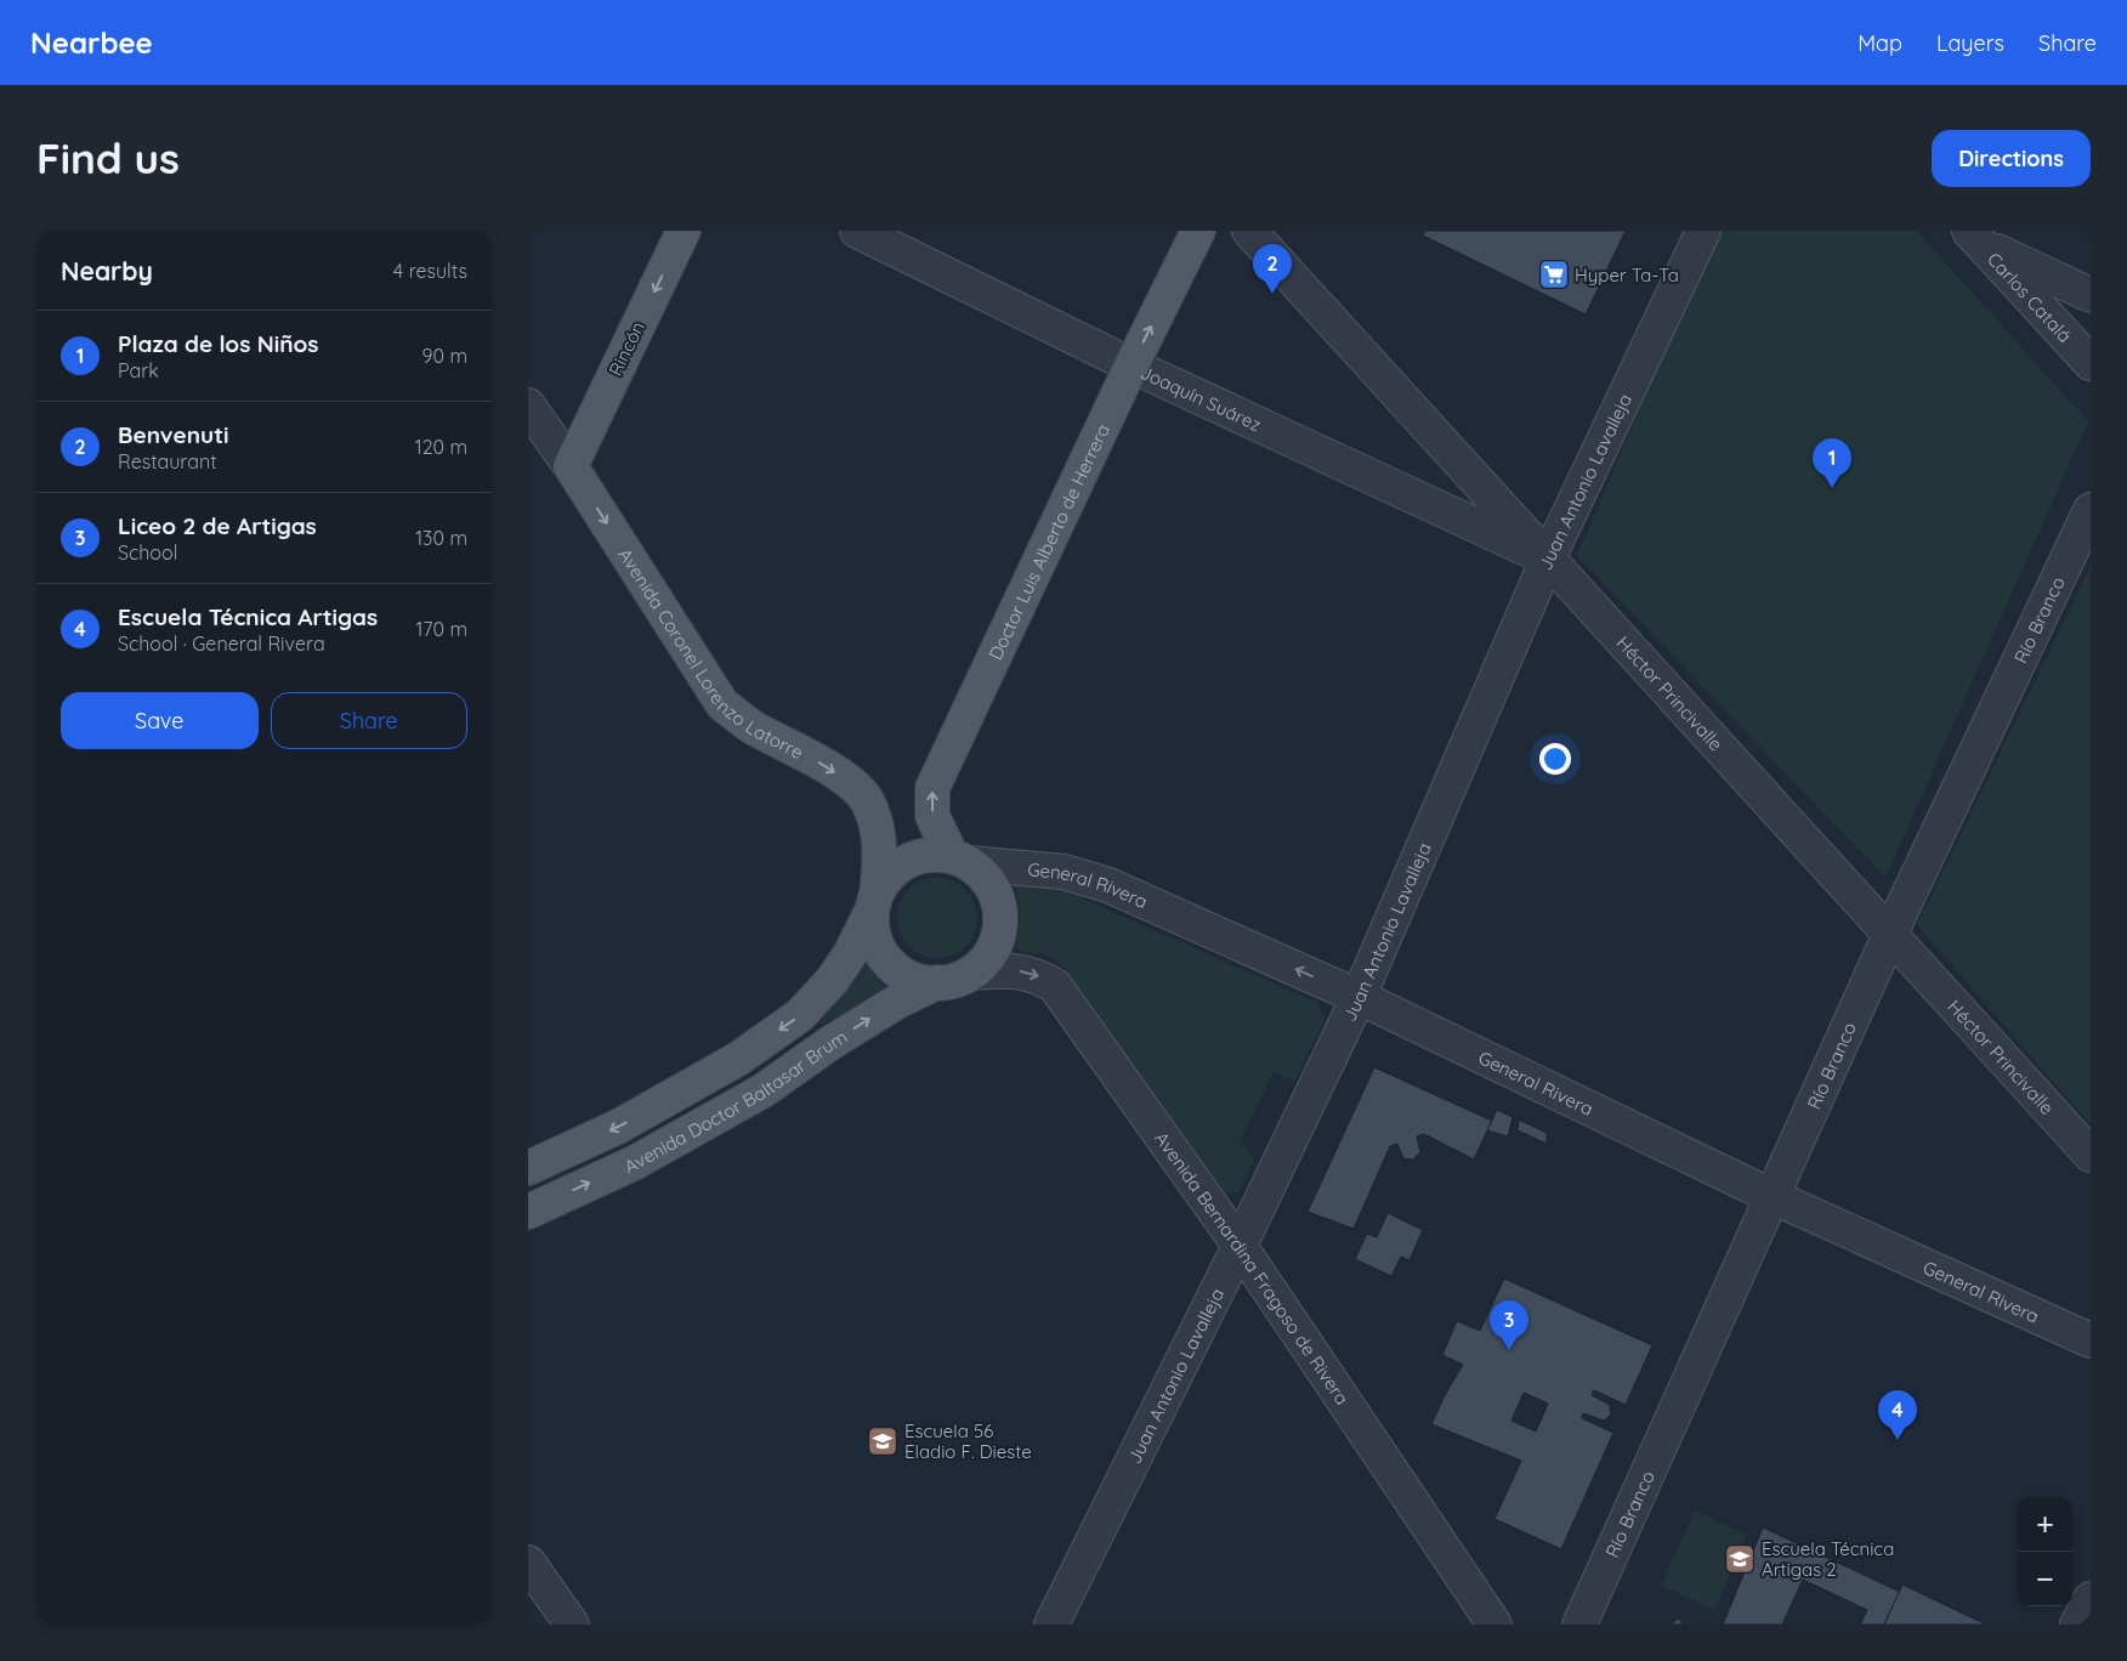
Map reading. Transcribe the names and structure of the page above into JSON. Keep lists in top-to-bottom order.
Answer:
{
  "streets": {
    "main road": [
      "Rincón",
      "Doctor Luis Alberto de Herrera",
      "Avenida Coronel Lorenzo Latorre",
      "Avenida Doctor Baltasar Brum"
    ],
    "street": [
      "Carlos Catalá",
      "Joaquín Suárez",
      "Juan Antonio Lavalleja",
      "Río Branco",
      "Héctor Princivalle",
      "General Rivera",
      "Avenida Bernardina Fragoso de Rivera"
    ]
  },
  "crossings": [
    ["Rincón", "Avenida Coronel Lorenzo Latorre"],
    ["Joaquín Suárez", "Juan Antonio Lavalleja"],
    ["Joaquín Suárez", "Doctor Luis Alberto de Herrera"],
    ["Joaquín Suárez", "Héctor Princivalle"],
    ["Juan Antonio Lavalleja", "Héctor Princivalle"],
    ["Juan Antonio Lavalleja", "General Rivera"],
    ["Juan Antonio Lavalleja", "Avenida Bernardina Fragoso de Rivera"],
    ["Doctor Luis Alberto de Herrera", "Avenida Coronel Lorenzo Latorre"],
    ["Doctor Luis Alberto de Herrera", "General Rivera"],
    ["Doctor Luis Alberto de Herrera", "Avenida Doctor Baltasar Brum"],
    ["Doctor Luis Alberto de Herrera", "Avenida Bernardina Fragoso de Rivera"],
    ["Río Branco", "Héctor Princivalle"],
    ["Río Branco", "General Rivera"],
    ["Avenida Coronel Lorenzo Latorre", "General Rivera"],
    ["Avenida Coronel Lorenzo Latorre", "Avenida Doctor Baltasar Brum"],
    ["Avenida Coronel Lorenzo Latorre", "Avenida Bernardina Fragoso de Rivera"],
    ["General Rivera", "Avenida Doctor Baltasar Brum"],
    ["General Rivera", "Avenida Bernardina Fragoso de Rivera"],
    ["Avenida Doctor Baltasar Brum", "Avenida Bernardina Fragoso de Rivera"]
  ],
  "one_way": [
    "Rincón",
    "Doctor Luis Alberto de Herrera",
    "Avenida Coronel Lorenzo Latorre",
    "Avenida Bernardina Fragoso de Rivera"
  ],
  "places": {
    "supermarket": ["Hyper Ta-Ta"],
    "school or university": ["Escuela 56 Eladio F. Dieste", "Escuela Técnica Artigas 2"]
  },
  "page": {
    "header": "Nearbee",
    "nav": ["Map", "Layers", "Share"],
    "buttons": [
      "Directions",
      ["Save", "Share"]
    ],
    "title": "Find us",
    "heading": ["Nearby", "4 results"],
    "pins": [
      "2",
      "1",
      "3",
      "4"
    ],
    "list": [
      {
        "mark": "1",
        "name": "Plaza de los Niños",
        "note": "Park",
        "value": "90 m"
      },
      {
        "mark": "2",
        "name": "Benvenuti",
        "note": "Restaurant",
        "value": "120 m"
      },
      {
        "mark": "3",
        "name": "Liceo 2 de Artigas",
        "note": "School",
        "value": "130 m"
      },
      {
        "mark": "4",
        "name": "Escuela Técnica Artigas",
        "note": "School · General Rivera",
        "value": "170 m"
      }
    ],
    "map_buttons": ["+", "−"]
  }
}
